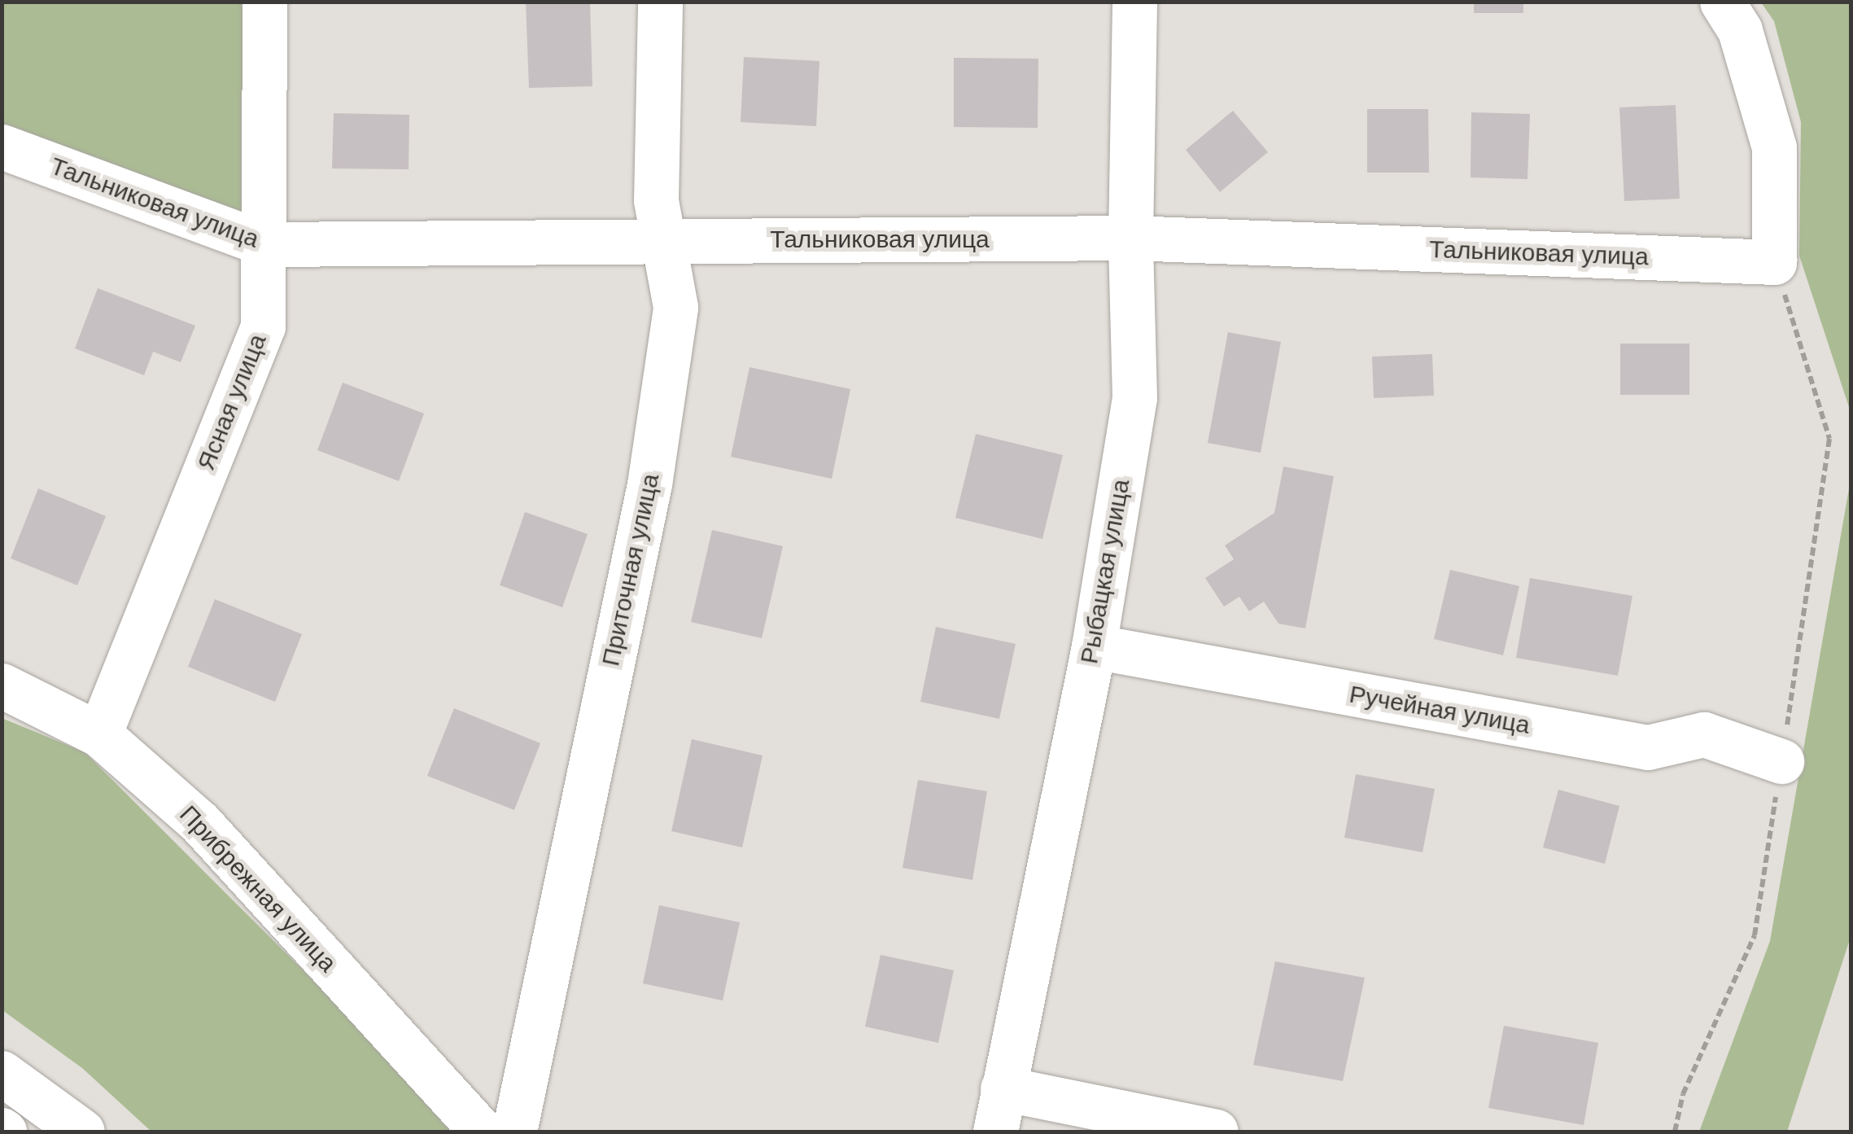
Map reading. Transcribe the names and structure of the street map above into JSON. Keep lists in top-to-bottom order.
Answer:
{
  "streets": {
    "street": [
      "Тальниковая улица",
      "Ясная улица",
      "Приточная улица",
      "Рыбацкая улица",
      "Ручейная улица",
      "Прибрежная улица"
    ]
  },
  "crossings": [
    ["Тальниковая улица", "Ясная улица"],
    ["Тальниковая улица", "Приточная улица"],
    ["Тальниковая улица", "Рыбацкая улица"],
    ["Ясная улица", "Прибрежная улица"],
    ["Рыбацкая улица", "Ручейная улица"]
  ]
}
